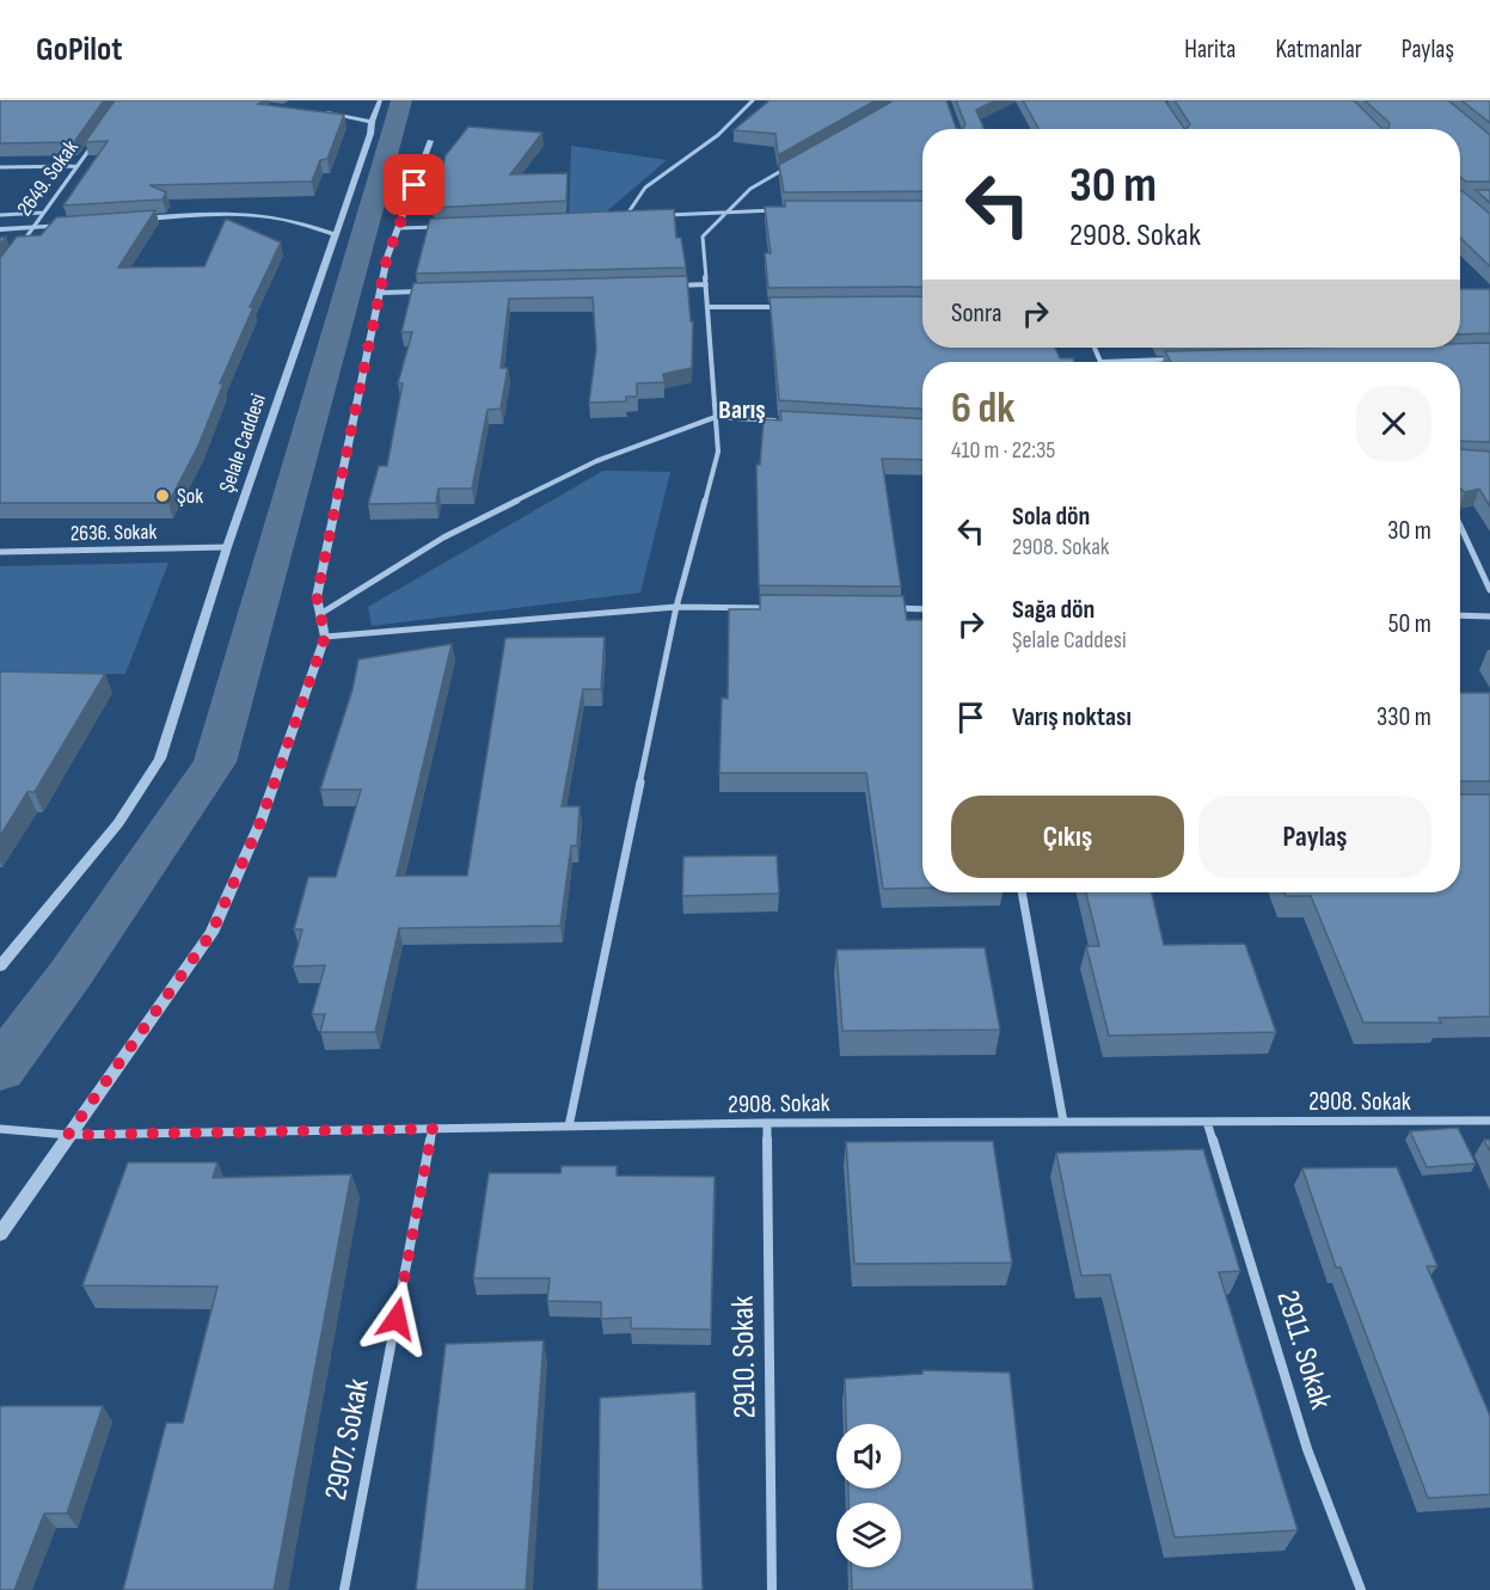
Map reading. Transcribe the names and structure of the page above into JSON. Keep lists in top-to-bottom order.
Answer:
{
  "streets": {
    "street": [
      "2649. Sokak",
      "Şelale Caddesi",
      "2636. Sokak",
      "2908. Sokak",
      "2911. Sokak",
      "2910. Sokak",
      "2907. Sokak"
    ]
  },
  "crossings": [
    ["Şelale Caddesi", "2636. Sokak"],
    ["2908. Sokak", "2911. Sokak"],
    ["2908. Sokak", "2910. Sokak"],
    ["2908. Sokak", "2907. Sokak"]
  ],
  "districts": ["Barış"],
  "places": ["Şok"],
  "page": {
    "header": "GoPilot",
    "nav": ["Harita", "Katmanlar", "Paylaş"],
    "turn": ["30 m", "2908. Sokak"],
    "then": "Sonra",
    "heading": ["6 dk", "410 m · 22:35"],
    "list": [
      {
        "name": "Sola dön",
        "note": "2908. Sokak",
        "value": "30 m"
      },
      {
        "name": "Sağa dön",
        "note": "Şelale Caddesi",
        "value": "50 m"
      },
      {
        "name": "Varış noktası",
        "value": "330 m"
      }
    ],
    "buttons": ["Çıkış", "Paylaş"]
  }
}
